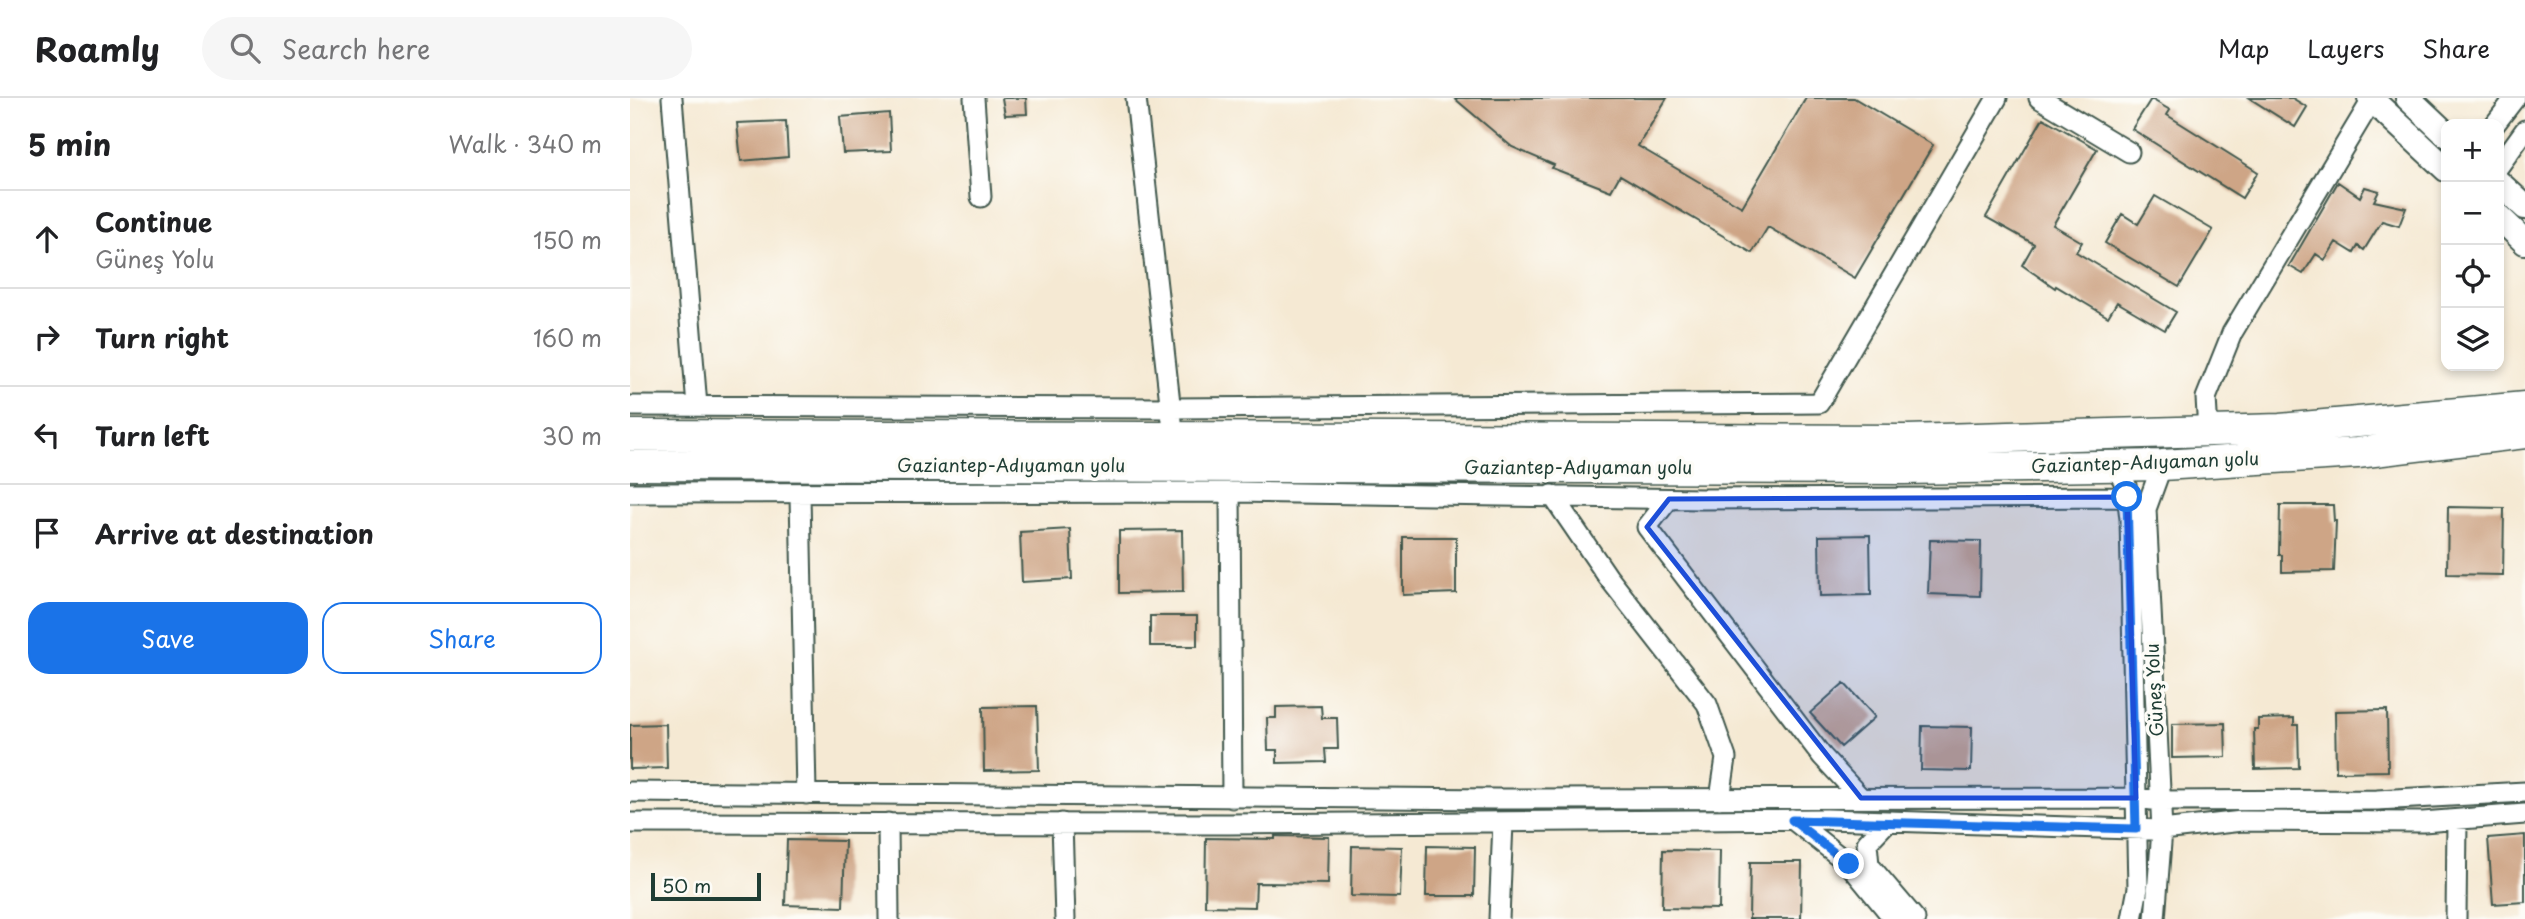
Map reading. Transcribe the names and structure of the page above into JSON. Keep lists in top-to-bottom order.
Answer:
{
  "streets": {
    "highway": ["Gaziantep-Adıyaman yolu"],
    "street": ["Güneş Yolu"]
  },
  "crossings": [
    ["Gaziantep-Adıyaman yolu", "Güneş Yolu"]
  ],
  "scale_bar": "50 m",
  "page": {
    "header": "Roamly",
    "search": "Search here",
    "nav": ["Map", "Layers", "Share"],
    "heading": ["5 min", "Walk · 340 m"],
    "map_buttons": ["+", "−"],
    "list": [
      ["Continue", "Güneş Yolu", "150 m"],
      ["Turn right", "160 m"],
      ["Turn left", "30 m"],
      "Arrive at destination"
    ],
    "buttons": ["Save", "Share"],
    "scale": "50 m"
  }
}
